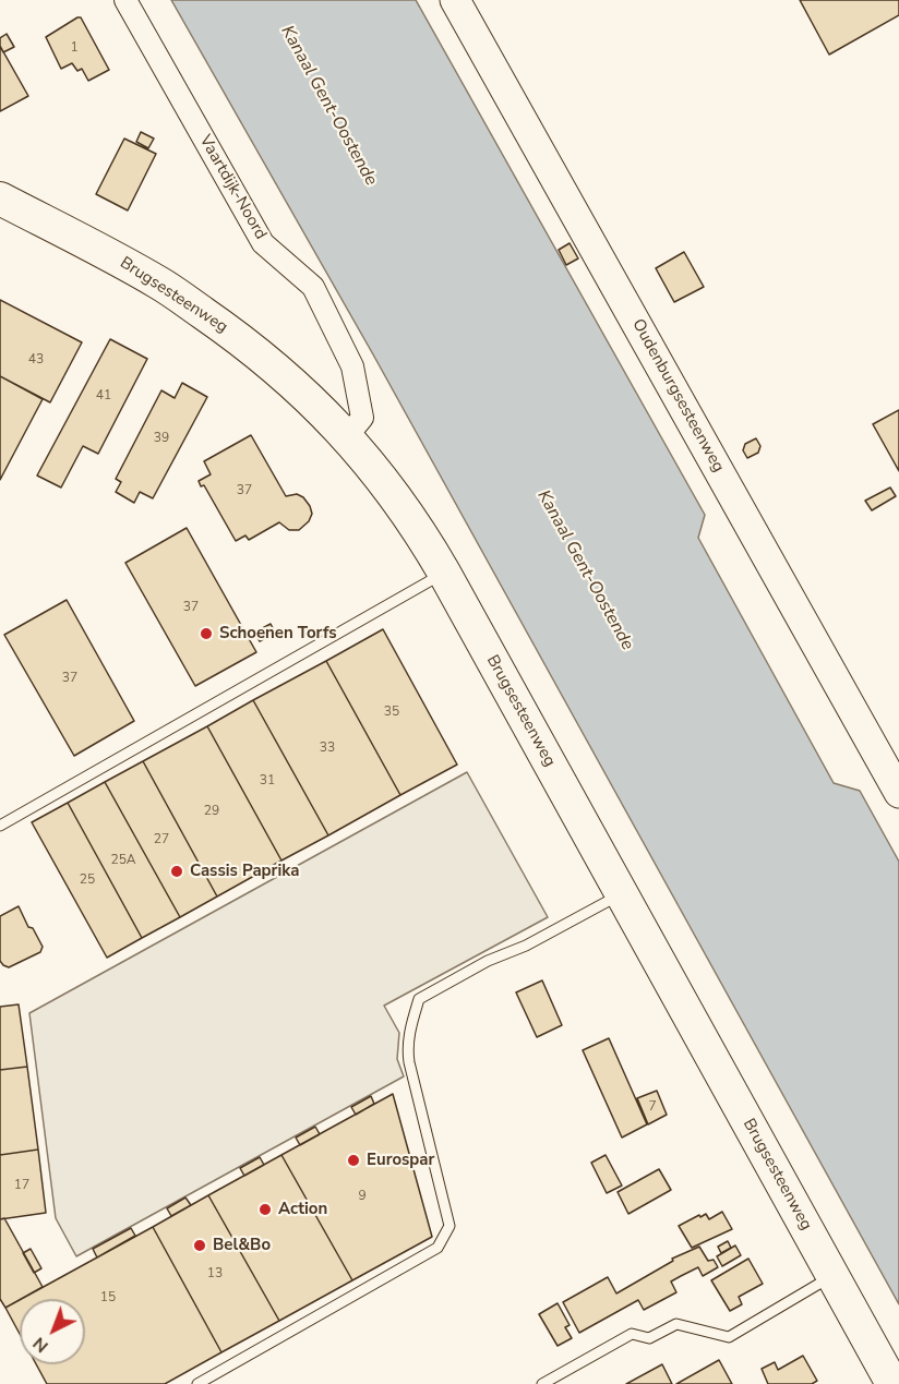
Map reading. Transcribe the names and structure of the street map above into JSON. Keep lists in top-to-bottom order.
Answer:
{
  "streets": {
    "main road": ["Brugsesteenweg"],
    "street": ["Vaartdijk-Noord", "Oudenburgsesteenweg"]
  },
  "crossings": [
    ["Vaartdijk-Noord", "Brugsesteenweg"]
  ],
  "water": ["Kanaal Gent-Oostende"],
  "places": [
    "Schoenen Torfs",
    "Cassis Paprika",
    "Eurospar",
    "Action",
    "Bel&Bo"
  ],
  "house_numbers": [
    "1",
    "43",
    "41",
    "39",
    "37",
    "37",
    "37",
    "35",
    "33",
    "31",
    "29",
    "27",
    "25A",
    "25",
    "7",
    "17",
    "9",
    "13",
    "15"
  ],
  "north": "bottom left"
}
